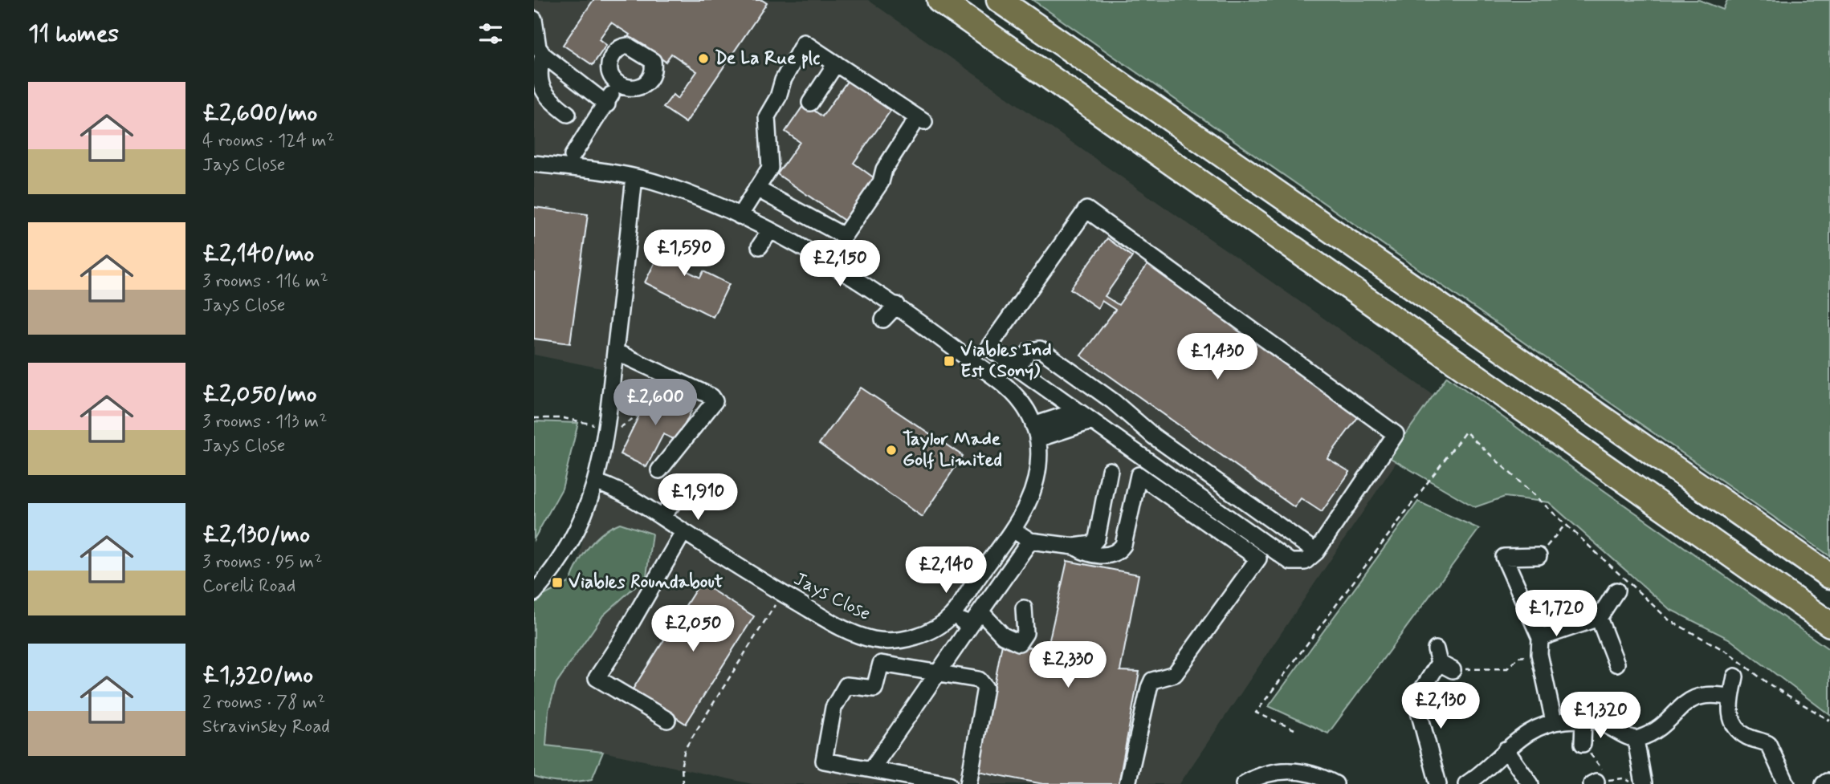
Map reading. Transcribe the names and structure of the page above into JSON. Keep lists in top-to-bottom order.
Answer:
{
  "streets": {
    "street": ["Jays Close"]
  },
  "places": {
    "other": ["De La Rue plc", "Taylor Made Golf Limited"],
    "transit": ["Viables Ind Est (Sony)", "Viables Roundabout"]
  },
  "page": {
    "heading": "11 homes",
    "list": [
      {
        "name": "£2,600/mo",
        "note": "4 rooms · 124 m² · Jays Close"
      },
      {
        "name": "£2,140/mo",
        "note": "3 rooms · 116 m² · Jays Close"
      },
      {
        "name": "£2,050/mo",
        "note": "3 rooms · 113 m² · Jays Close"
      },
      {
        "name": "£2,130/mo",
        "note": "3 rooms · 95 m² · Corelli Road"
      },
      {
        "name": "£1,320/mo",
        "note": "2 rooms · 78 m² · Stravinsky Road"
      }
    ],
    "price": [
      "£1,590",
      "£2,150",
      "£1,430",
      "£2,600",
      "£1,910",
      "£2,140",
      "£1,720",
      "£2,050",
      "£2,330",
      "£2,130",
      "£1,320"
    ]
  }
}
